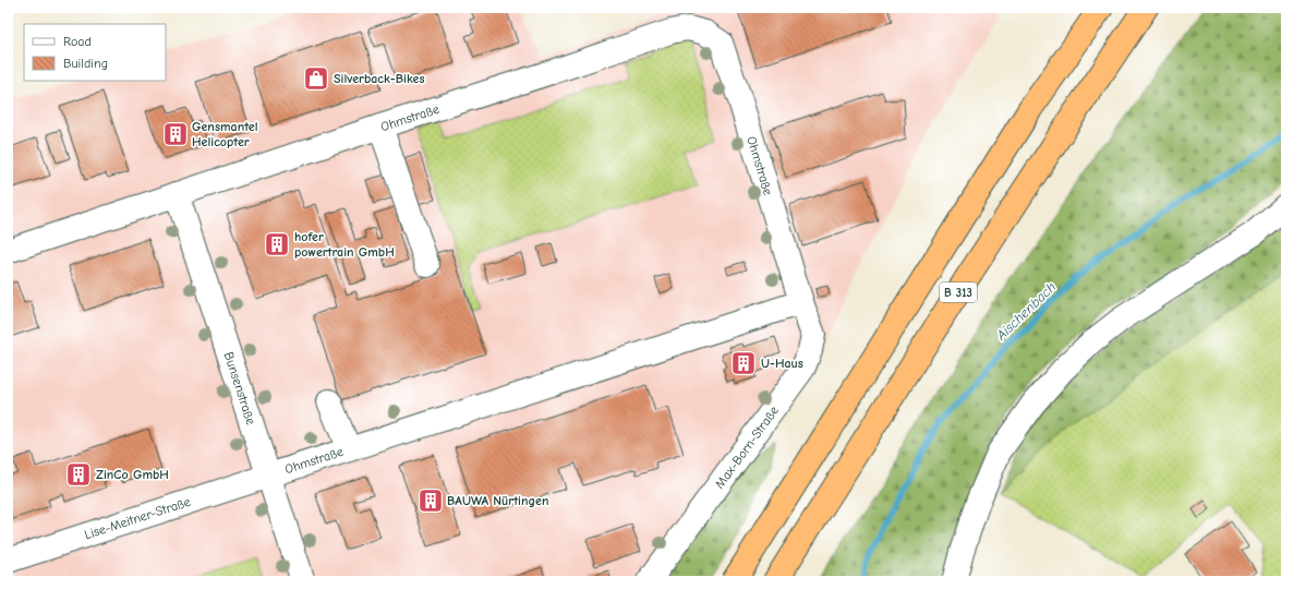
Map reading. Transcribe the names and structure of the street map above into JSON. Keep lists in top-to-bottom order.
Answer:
{
  "streets": {
    "highway": ["B 313"],
    "street": [
      "Ohmstraße",
      "Bunsenstraße",
      "Max-Born-Straße",
      "Lise-Meitner-Straße"
    ]
  },
  "crossings": [
    ["Ohmstraße", "Bunsenstraße"],
    ["Ohmstraße", "Max-Born-Straße"],
    ["Ohmstraße", "Lise-Meitner-Straße"],
    ["Bunsenstraße", "Lise-Meitner-Straße"]
  ],
  "water": ["Aischenbach"],
  "places": {
    "shop": ["Silverback-Bikes"],
    "building": [
      "Gensmantel Helicopter",
      "hofer powertrain GmbH",
      "U-Haus",
      "ZinCo GmbH",
      "BAUWA Nürtingen"
    ]
  },
  "legend": ["Road", "Building"]
}
